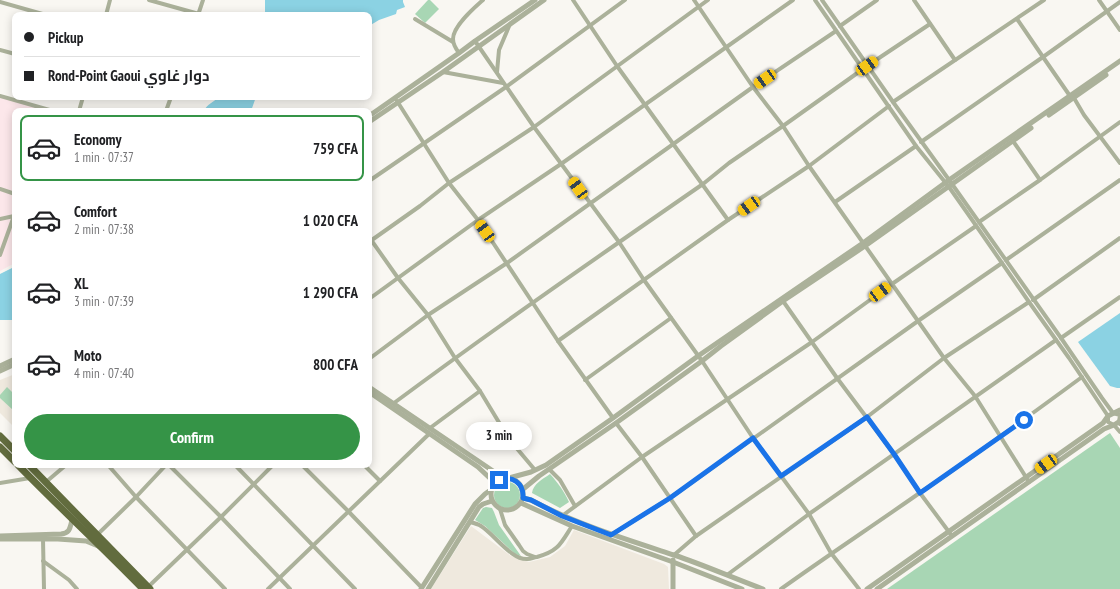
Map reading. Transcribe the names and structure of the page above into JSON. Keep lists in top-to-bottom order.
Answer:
{
  "page": {
    "banner": ["Pickup", "Rond-Point Gaoui دوار غاوي"],
    "list": [
      {
        "name": "Economy",
        "note": "1 min · 07:37",
        "value": "759 CFA"
      },
      {
        "name": "Comfort",
        "note": "2 min · 07:38",
        "value": "1 020 CFA"
      },
      {
        "name": "XL",
        "note": "3 min · 07:39",
        "value": "1 290 CFA"
      },
      {
        "name": "Moto",
        "note": "4 min · 07:40",
        "value": "800 CFA"
      }
    ],
    "buttons": "Confirm",
    "bubble": "3 min"
  }
}
